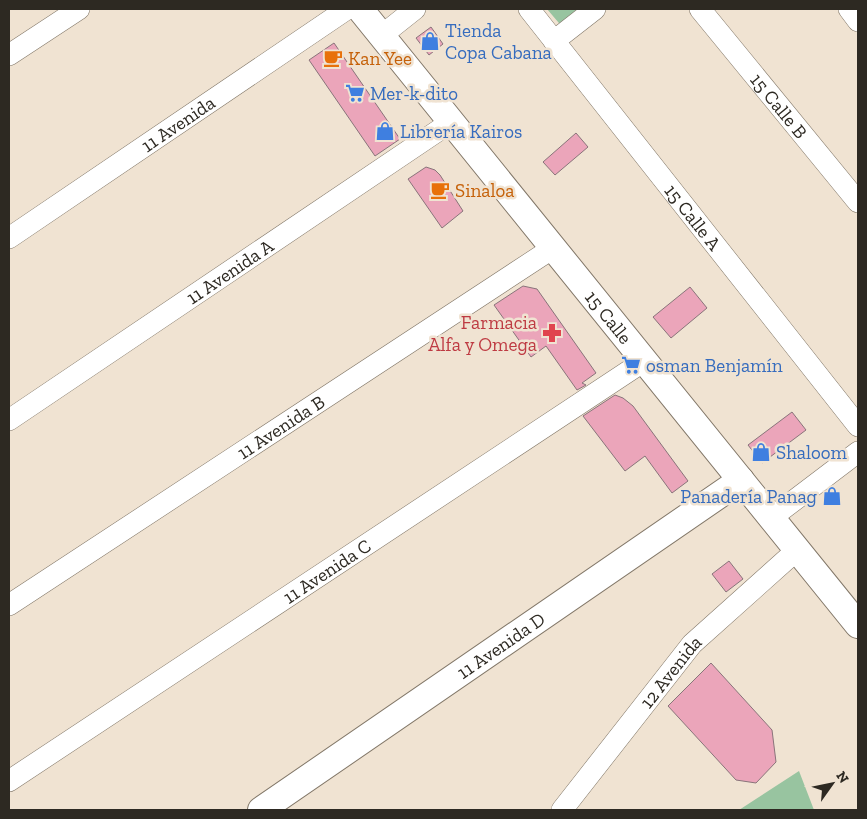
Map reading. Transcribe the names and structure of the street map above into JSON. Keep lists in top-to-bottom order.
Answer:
{
  "streets": {
    "street": [
      "15 Calle B",
      "11 Avenida",
      "15 Calle A",
      "11 Avenida A",
      "15 Calle",
      "11 Avenida B",
      "11 Avenida C",
      "11 Avenida D",
      "12 Avenida"
    ]
  },
  "crossings": [
    ["11 Avenida A", "15 Calle"],
    ["15 Calle", "11 Avenida B"],
    ["15 Calle", "11 Avenida C"],
    ["15 Calle", "11 Avenida D"],
    ["15 Calle", "12 Avenida"]
  ],
  "places": {
    "shop": [
      "Tienda Copa Cabana",
      "Librería Kairos",
      "Shaloom",
      "Panadería Panag"
    ],
    "cafe": ["Kan Yee", "Sinaloa"],
    "supermarket": ["Mer-k-dito", "osman Benjamín"],
    "pharmacy": ["Farmacia Alfa y Omega"]
  },
  "north": "top right"
}
